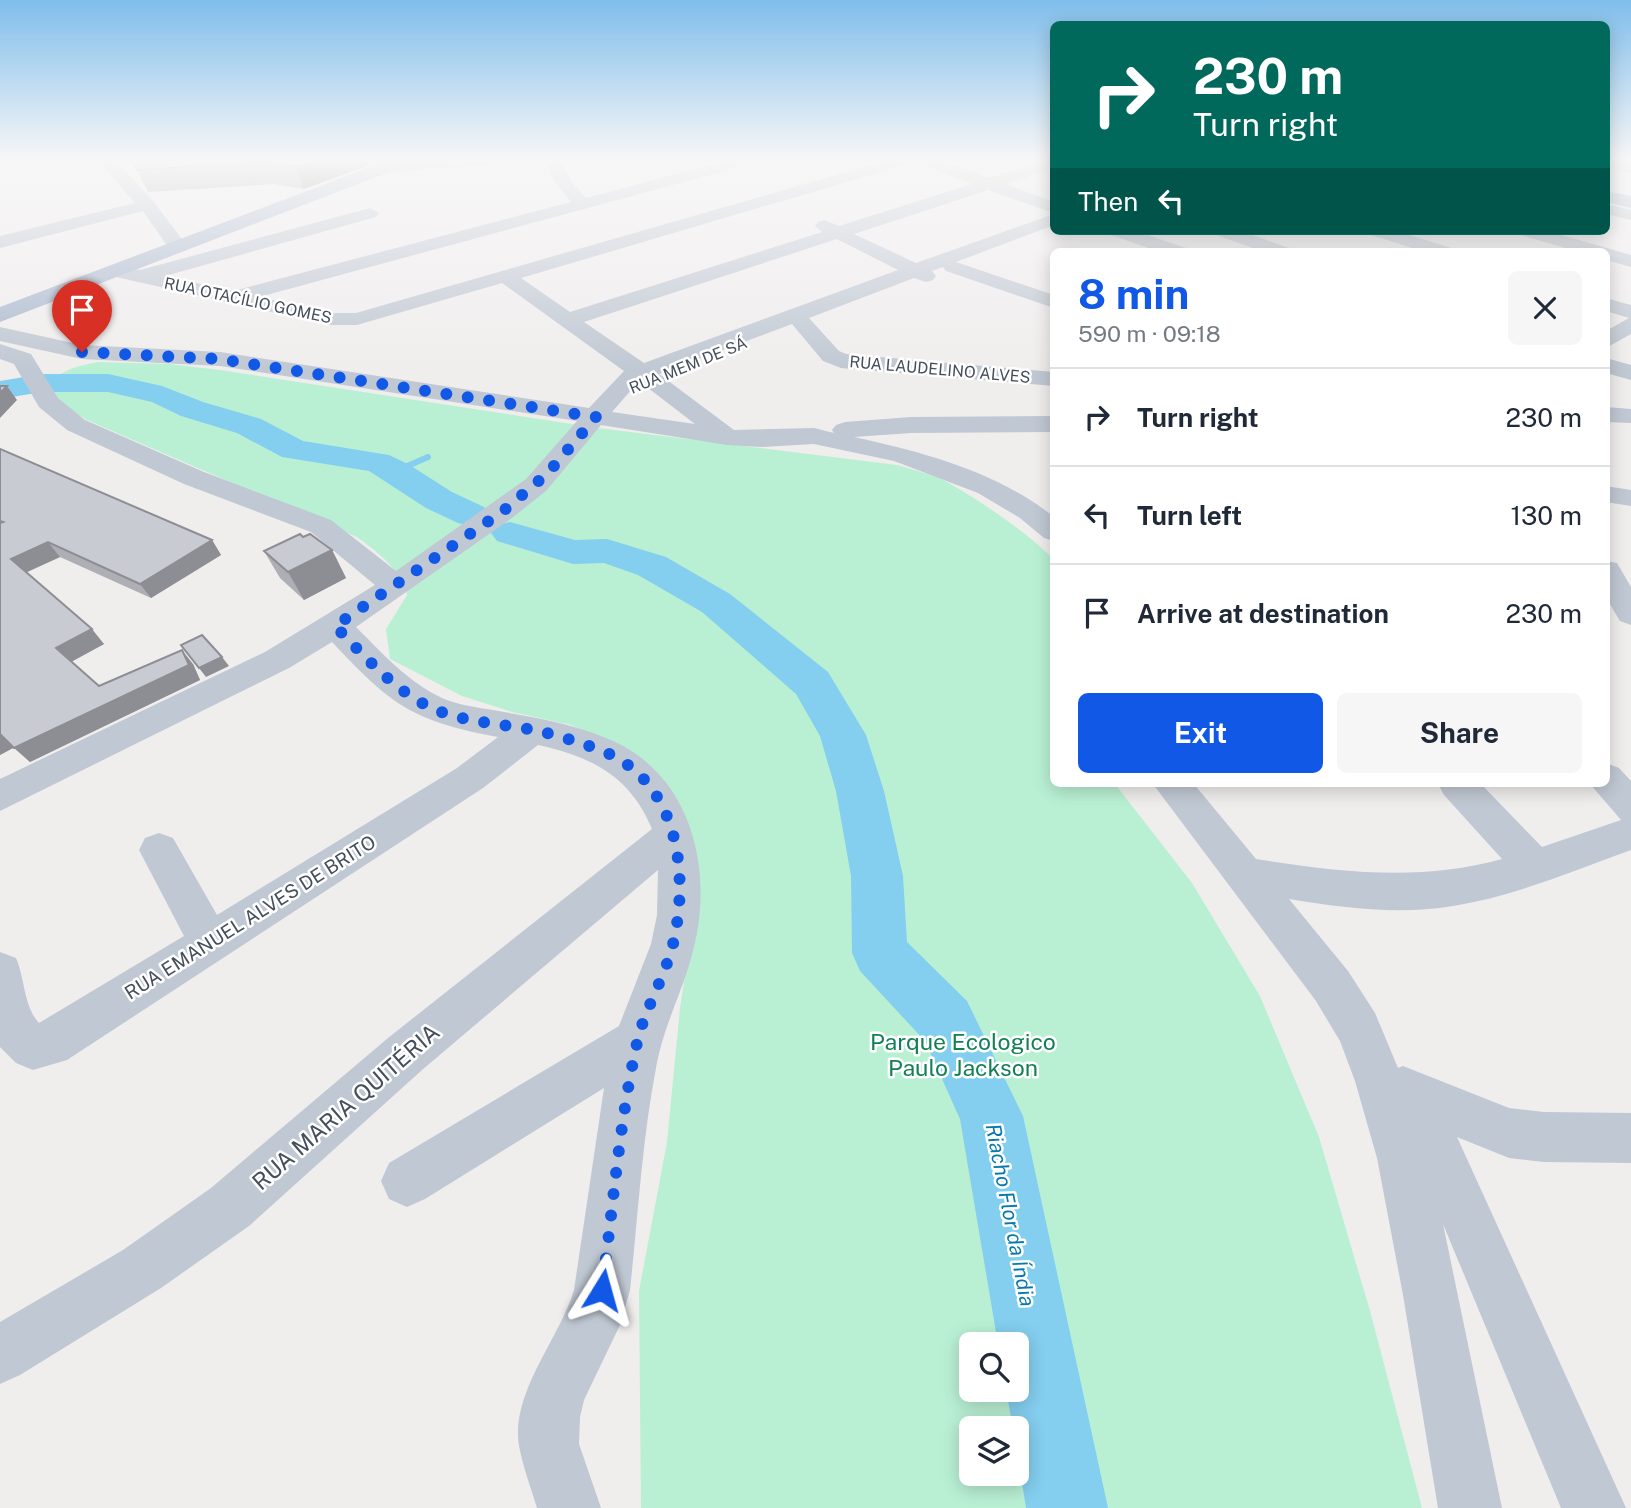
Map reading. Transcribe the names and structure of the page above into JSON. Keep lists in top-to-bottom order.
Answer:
{
  "streets": {
    "street": [
      "RUA OTACÍLIO GOMES",
      "RUA MEM DE SÁ",
      "RUA LAUDELINO ALVES",
      "RUA EMANUEL ALVES DE BRITO",
      "RUA MARIA QUITÉRIA"
    ]
  },
  "crossings": [
    ["RUA MEM DE SÁ", "RUA LAUDELINO ALVES"]
  ],
  "water": ["Riacho Flor da Índia"],
  "parks": ["Parque Ecologico Paulo Jackson"],
  "page": {
    "turn": ["230 m", "Turn right"],
    "then": "Then",
    "heading": ["8 min", "590 m · 09:18"],
    "list": [
      {
        "name": "Turn right",
        "value": "230 m"
      },
      {
        "name": "Turn left",
        "value": "130 m"
      },
      {
        "name": "Arrive at destination",
        "value": "230 m"
      }
    ],
    "buttons": ["Exit", "Share"]
  }
}
